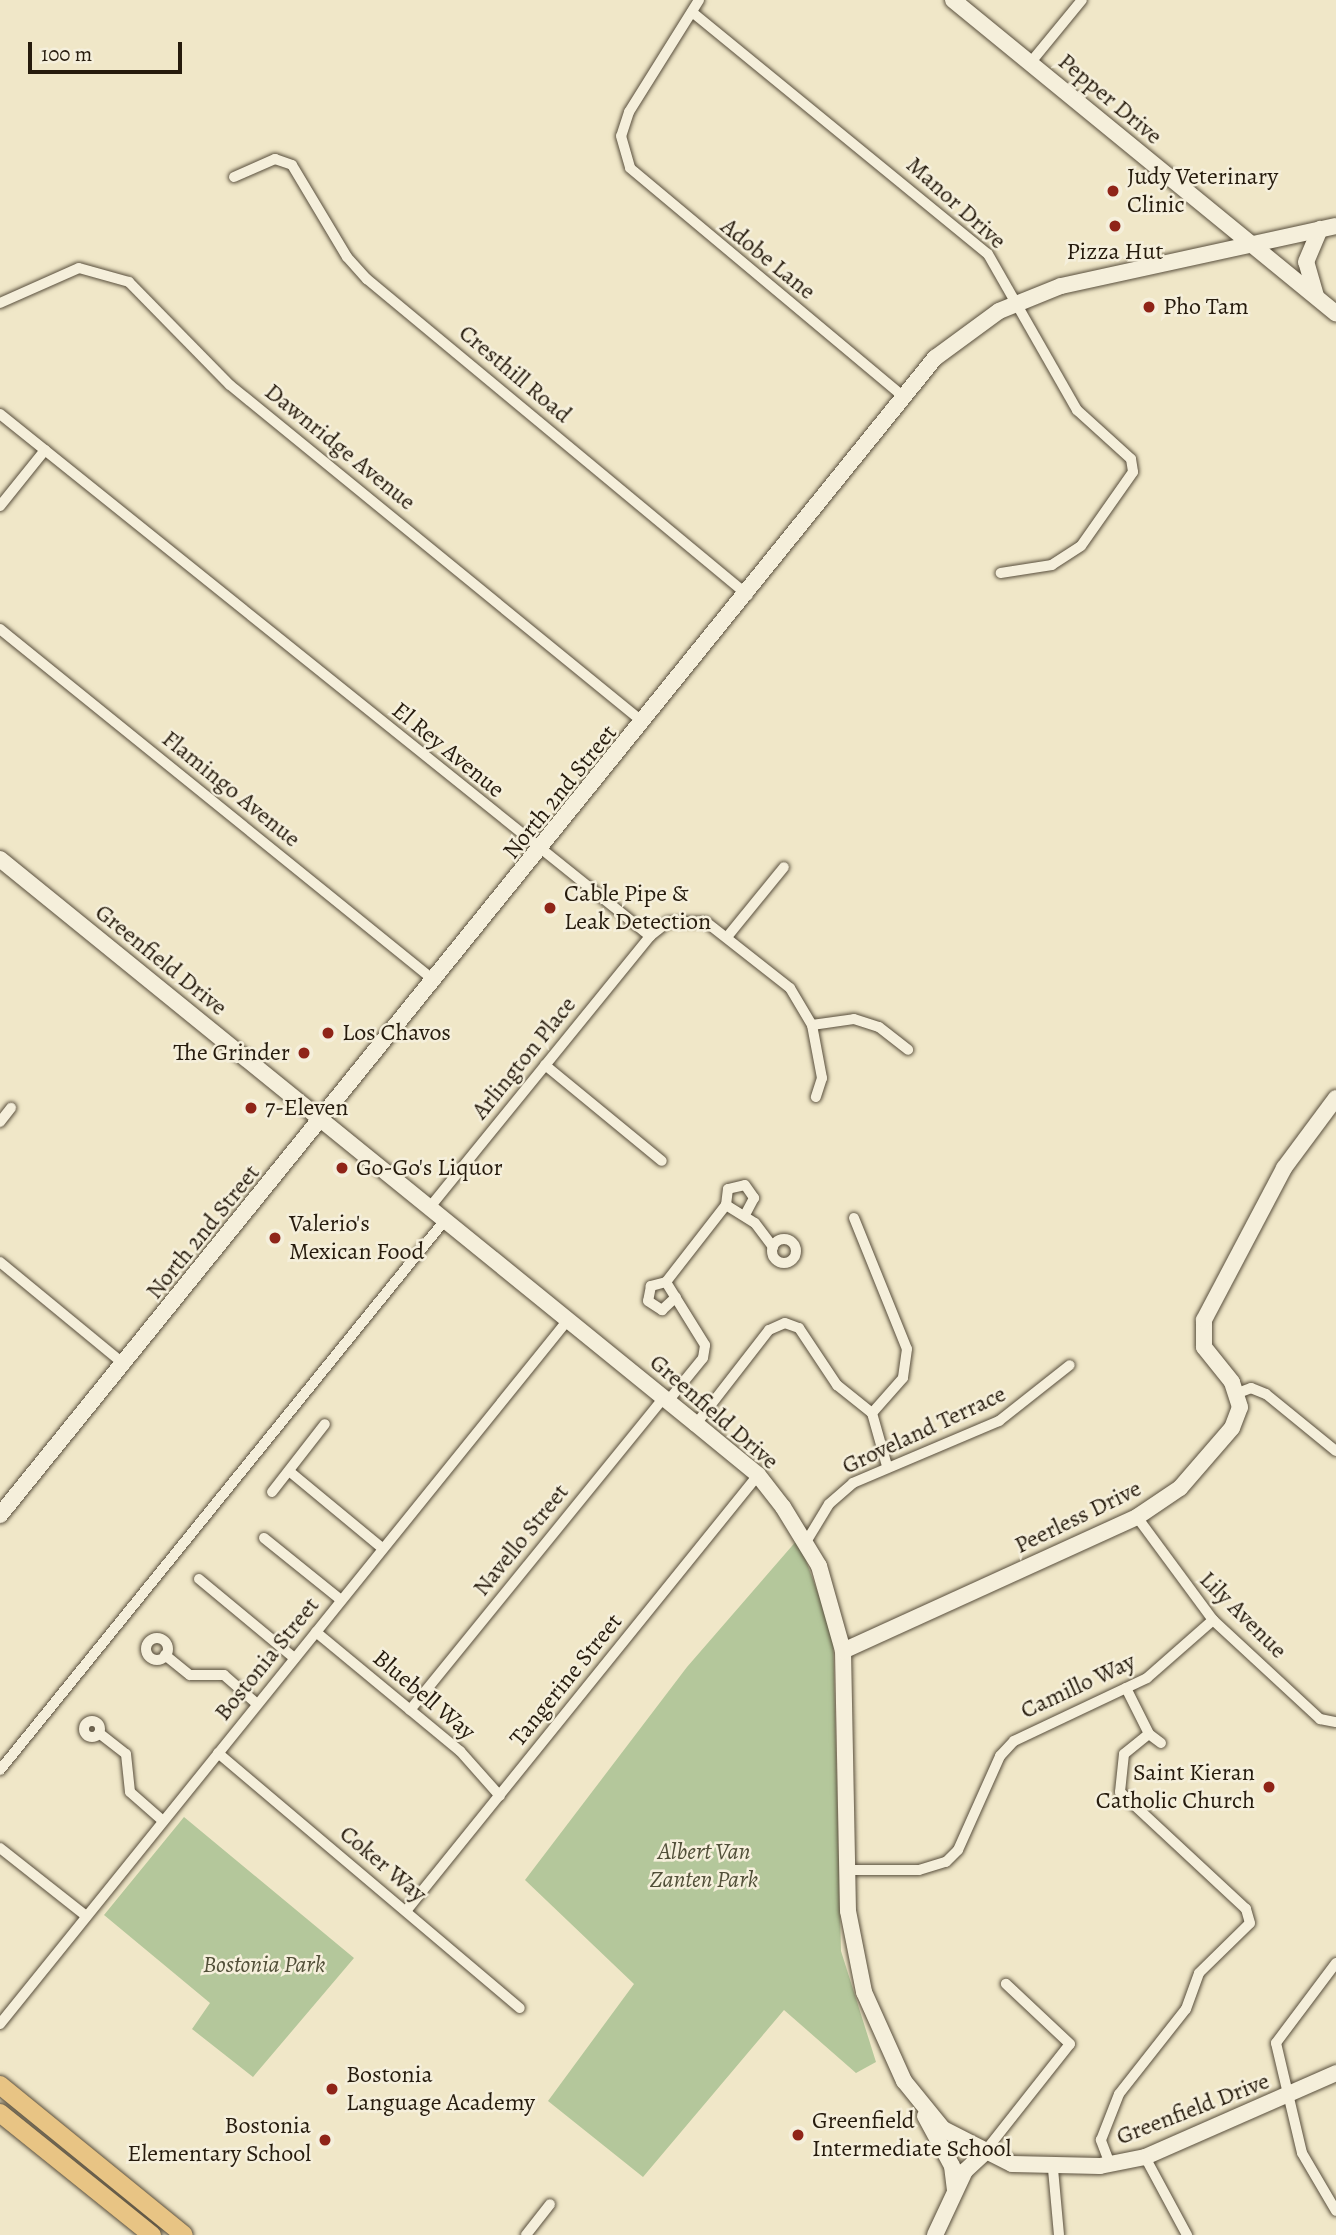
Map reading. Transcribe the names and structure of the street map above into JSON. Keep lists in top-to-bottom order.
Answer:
{
  "streets": {
    "main road": [
      "Pepper Drive",
      "North 2nd Street",
      "Greenfield Drive",
      "Peerless Drive"
    ],
    "street": [
      "Manor Drive",
      "Adobe Lane",
      "Cresthill Road",
      "Dawnridge Avenue",
      "El Rey Avenue",
      "Flamingo Avenue",
      "Arlington Place",
      "Groveland Terrace",
      "Navello Street",
      "Lily Avenue",
      "Bostonia Street",
      "Tangerine Street",
      "Camillo Way",
      "Bluebell Way",
      "Coker Way"
    ]
  },
  "crossings": [
    ["Pepper Drive", "North 2nd Street"],
    ["Manor Drive", "Adobe Lane"],
    ["Manor Drive", "North 2nd Street"],
    ["Adobe Lane", "North 2nd Street"],
    ["Cresthill Road", "North 2nd Street"],
    ["Dawnridge Avenue", "North 2nd Street"],
    ["El Rey Avenue", "North 2nd Street"],
    ["El Rey Avenue", "Arlington Place"],
    ["Flamingo Avenue", "North 2nd Street"],
    ["North 2nd Street", "Greenfield Drive"],
    ["Greenfield Drive", "Arlington Place"],
    ["Greenfield Drive", "Groveland Terrace"],
    ["Greenfield Drive", "Peerless Drive"],
    ["Greenfield Drive", "Navello Street"],
    ["Greenfield Drive", "Bostonia Street"],
    ["Greenfield Drive", "Tangerine Street"],
    ["Greenfield Drive", "Camillo Way"],
    ["Peerless Drive", "Lily Avenue"],
    ["Navello Street", "Bluebell Way"],
    ["Lily Avenue", "Camillo Way"],
    ["Bostonia Street", "Bluebell Way"],
    ["Bostonia Street", "Coker Way"],
    ["Tangerine Street", "Bluebell Way"],
    ["Tangerine Street", "Coker Way"]
  ],
  "parks": ["Albert Van Zanten Park", "Bostonia Park"],
  "places": [
    "Judy Veterinary Clinic",
    "Pizza Hut",
    "Pho Tam",
    "Cable Pipe & Leak Detection",
    "Los Chavos",
    "The Grinder",
    "7-Eleven",
    "Go-Go's Liquor",
    "Valerio's Mexican Food",
    "Saint Kieran Catholic Church",
    "Bostonia Language Academy",
    "Greenfield Intermediate School",
    "Bostonia Elementary School"
  ],
  "scale_bar": "100 m"
}
